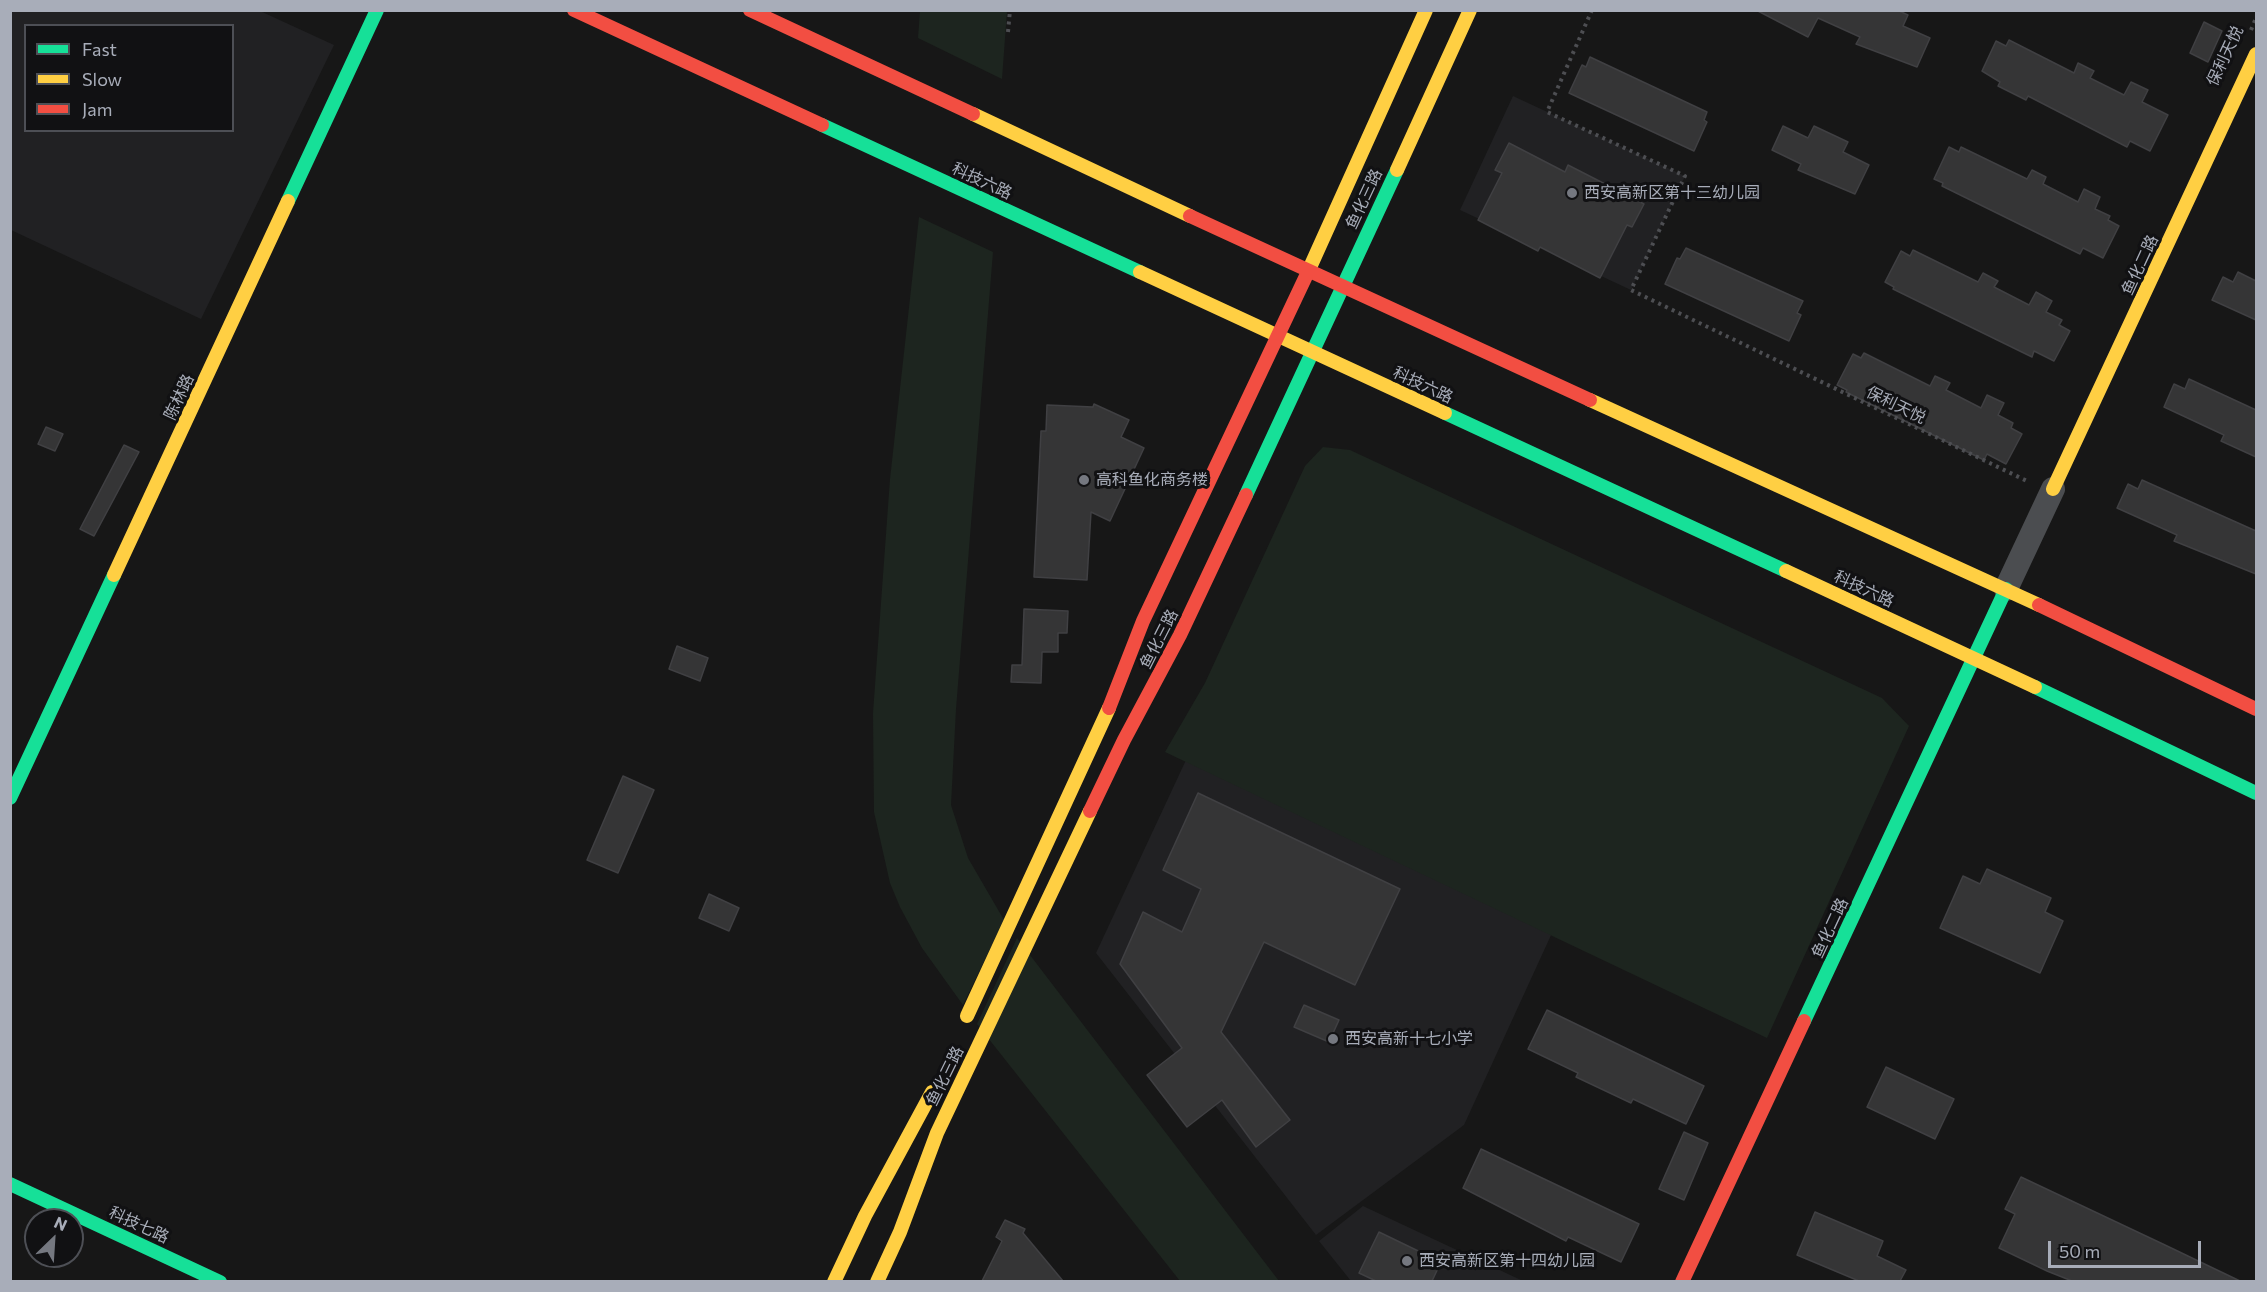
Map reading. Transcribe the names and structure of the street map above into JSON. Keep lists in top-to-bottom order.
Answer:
{
  "streets": {
    "street": [
      "科技六路",
      "鱼化三路",
      "鱼化二路",
      "陈林路",
      "科技七路"
    ],
    "path": ["保利天悦"]
  },
  "crossings": [
    ["保利天悦", "鱼化二路"],
    ["科技六路", "鱼化三路"],
    ["科技六路", "鱼化二路"]
  ],
  "places": [
    "西安高新区第十三幼儿园",
    "高科鱼化商务楼",
    "西安高新十七小学",
    "西安高新区第十四幼儿园"
  ],
  "legend": ["Fast", "Slow", "Jam"],
  "scale_bar": "50 m",
  "north": "top right"
}
